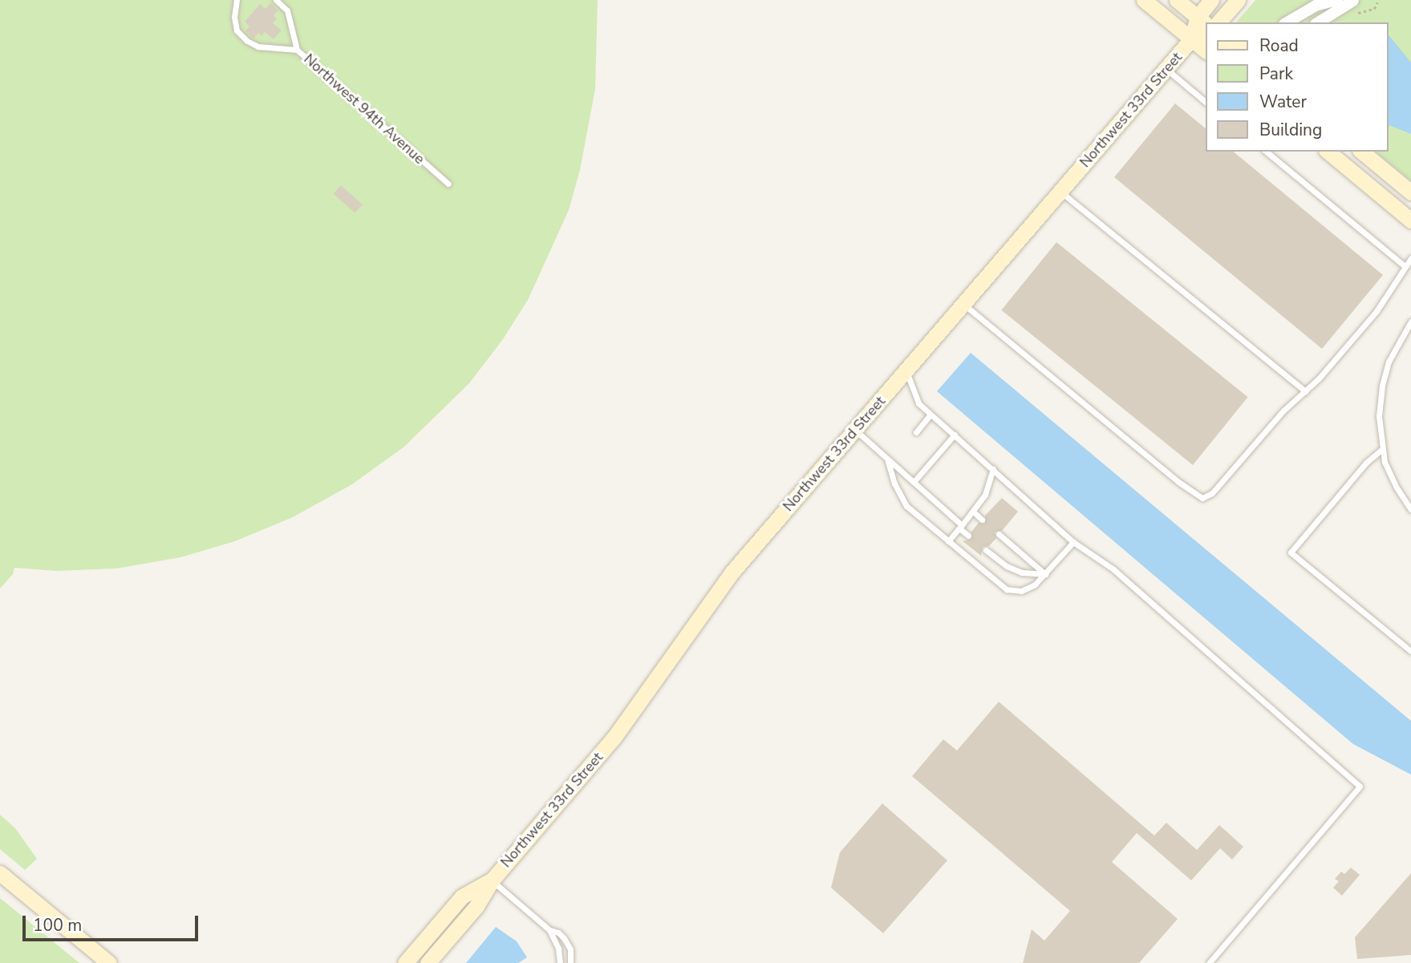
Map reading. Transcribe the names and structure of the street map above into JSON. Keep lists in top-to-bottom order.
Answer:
{
  "streets": {
    "street": ["Northwest 33rd Street"],
    "lane": ["Northwest 94th Avenue"]
  },
  "legend": [
    "Road",
    "Park",
    "Water",
    "Building"
  ],
  "scale_bar": "100 m"
}
